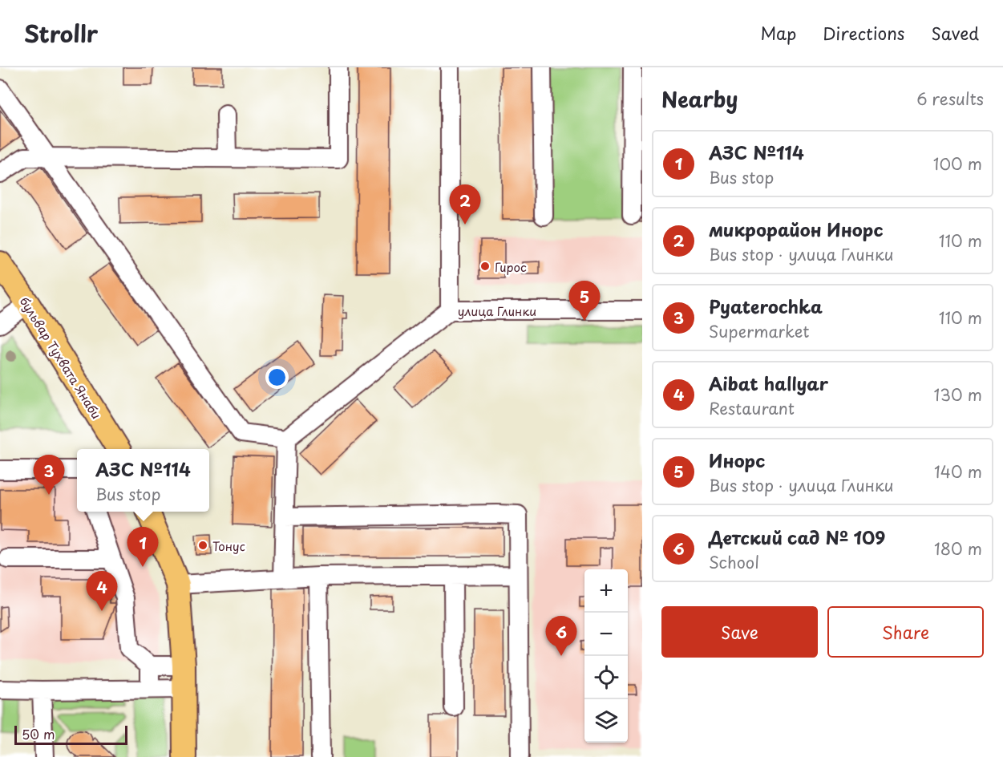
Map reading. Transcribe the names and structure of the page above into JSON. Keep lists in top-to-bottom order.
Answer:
{
  "streets": {
    "main road": ["бульвар Тухвата Янаби"],
    "street": ["улица Глинки"]
  },
  "places": ["Гирос", "Тонус"],
  "scale_bar": "50 m",
  "page": {
    "header": "Strollr",
    "nav": ["Map", "Directions", "Saved"],
    "heading": ["Nearby", "6 results"],
    "list": [
      {
        "mark": "1",
        "name": "АЗС №114",
        "note": "Bus stop",
        "value": "100 m"
      },
      {
        "mark": "2",
        "name": "микрорайон Инорс",
        "note": "Bus stop · улица Глинки",
        "value": "110 m"
      },
      {
        "mark": "3",
        "name": "Pyaterochka",
        "note": "Supermarket",
        "value": "110 m"
      },
      {
        "mark": "4",
        "name": "Aibat hallyar",
        "note": "Restaurant",
        "value": "130 m"
      },
      {
        "mark": "5",
        "name": "Инорс",
        "note": "Bus stop · улица Глинки",
        "value": "140 m"
      },
      {
        "mark": "6",
        "name": "Детский сад № 109",
        "note": "School",
        "value": "180 m"
      }
    ],
    "pins": [
      "2",
      "5",
      "3",
      "1",
      "4",
      "6"
    ],
    "popup": ["АЗС №114", "Bus stop"],
    "map_buttons": ["+", "−"],
    "buttons": ["Save", "Share"],
    "scale": "50 m"
  }
}
